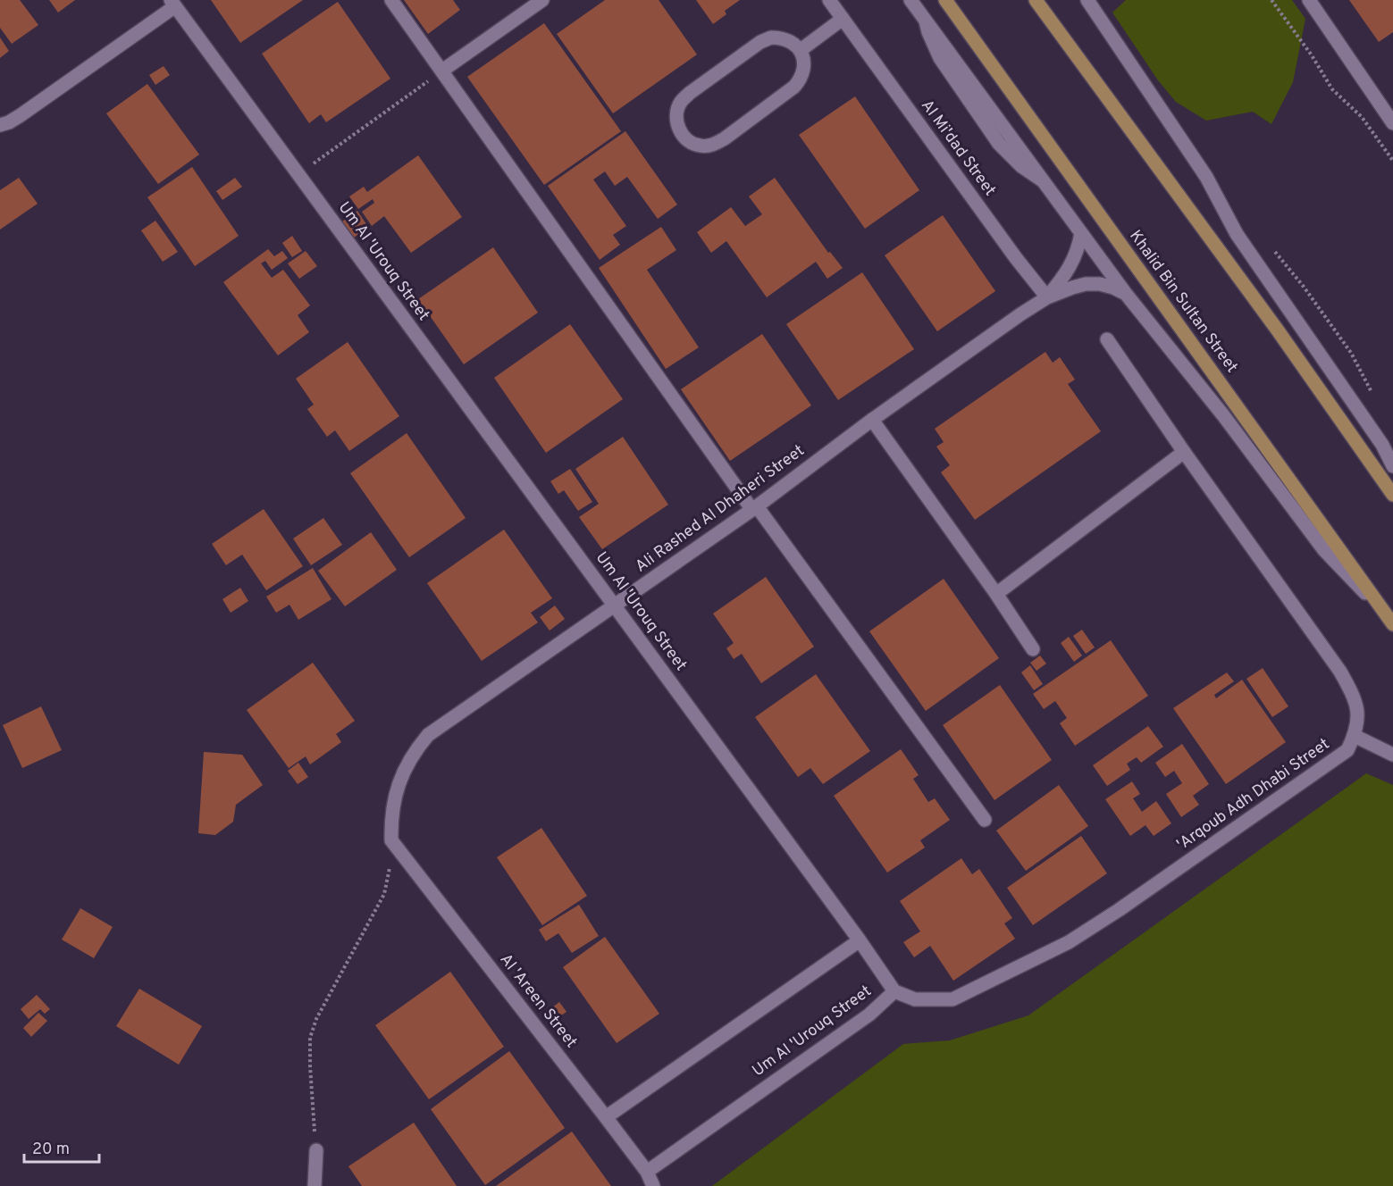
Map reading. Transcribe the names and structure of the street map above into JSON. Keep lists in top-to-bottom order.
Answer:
{
  "streets": {
    "main road": ["Khalid Bin Sultan Street"],
    "street": [
      "Al Mi'dad Street",
      "Um Al 'Urouq Street",
      "Ali Rashed Al Dhaheri Street",
      "'Arqoub Adh Dhabi Street",
      "Al 'Areen Street"
    ]
  },
  "crossings": [
    ["Al Mi'dad Street", "Ali Rashed Al Dhaheri Street"],
    ["Um Al 'Urouq Street", "Ali Rashed Al Dhaheri Street"],
    ["Um Al 'Urouq Street", "'Arqoub Adh Dhabi Street"],
    ["Um Al 'Urouq Street", "Al 'Areen Street"],
    ["Ali Rashed Al Dhaheri Street", "Al 'Areen Street"]
  ],
  "scale_bar": "20 m"
}
